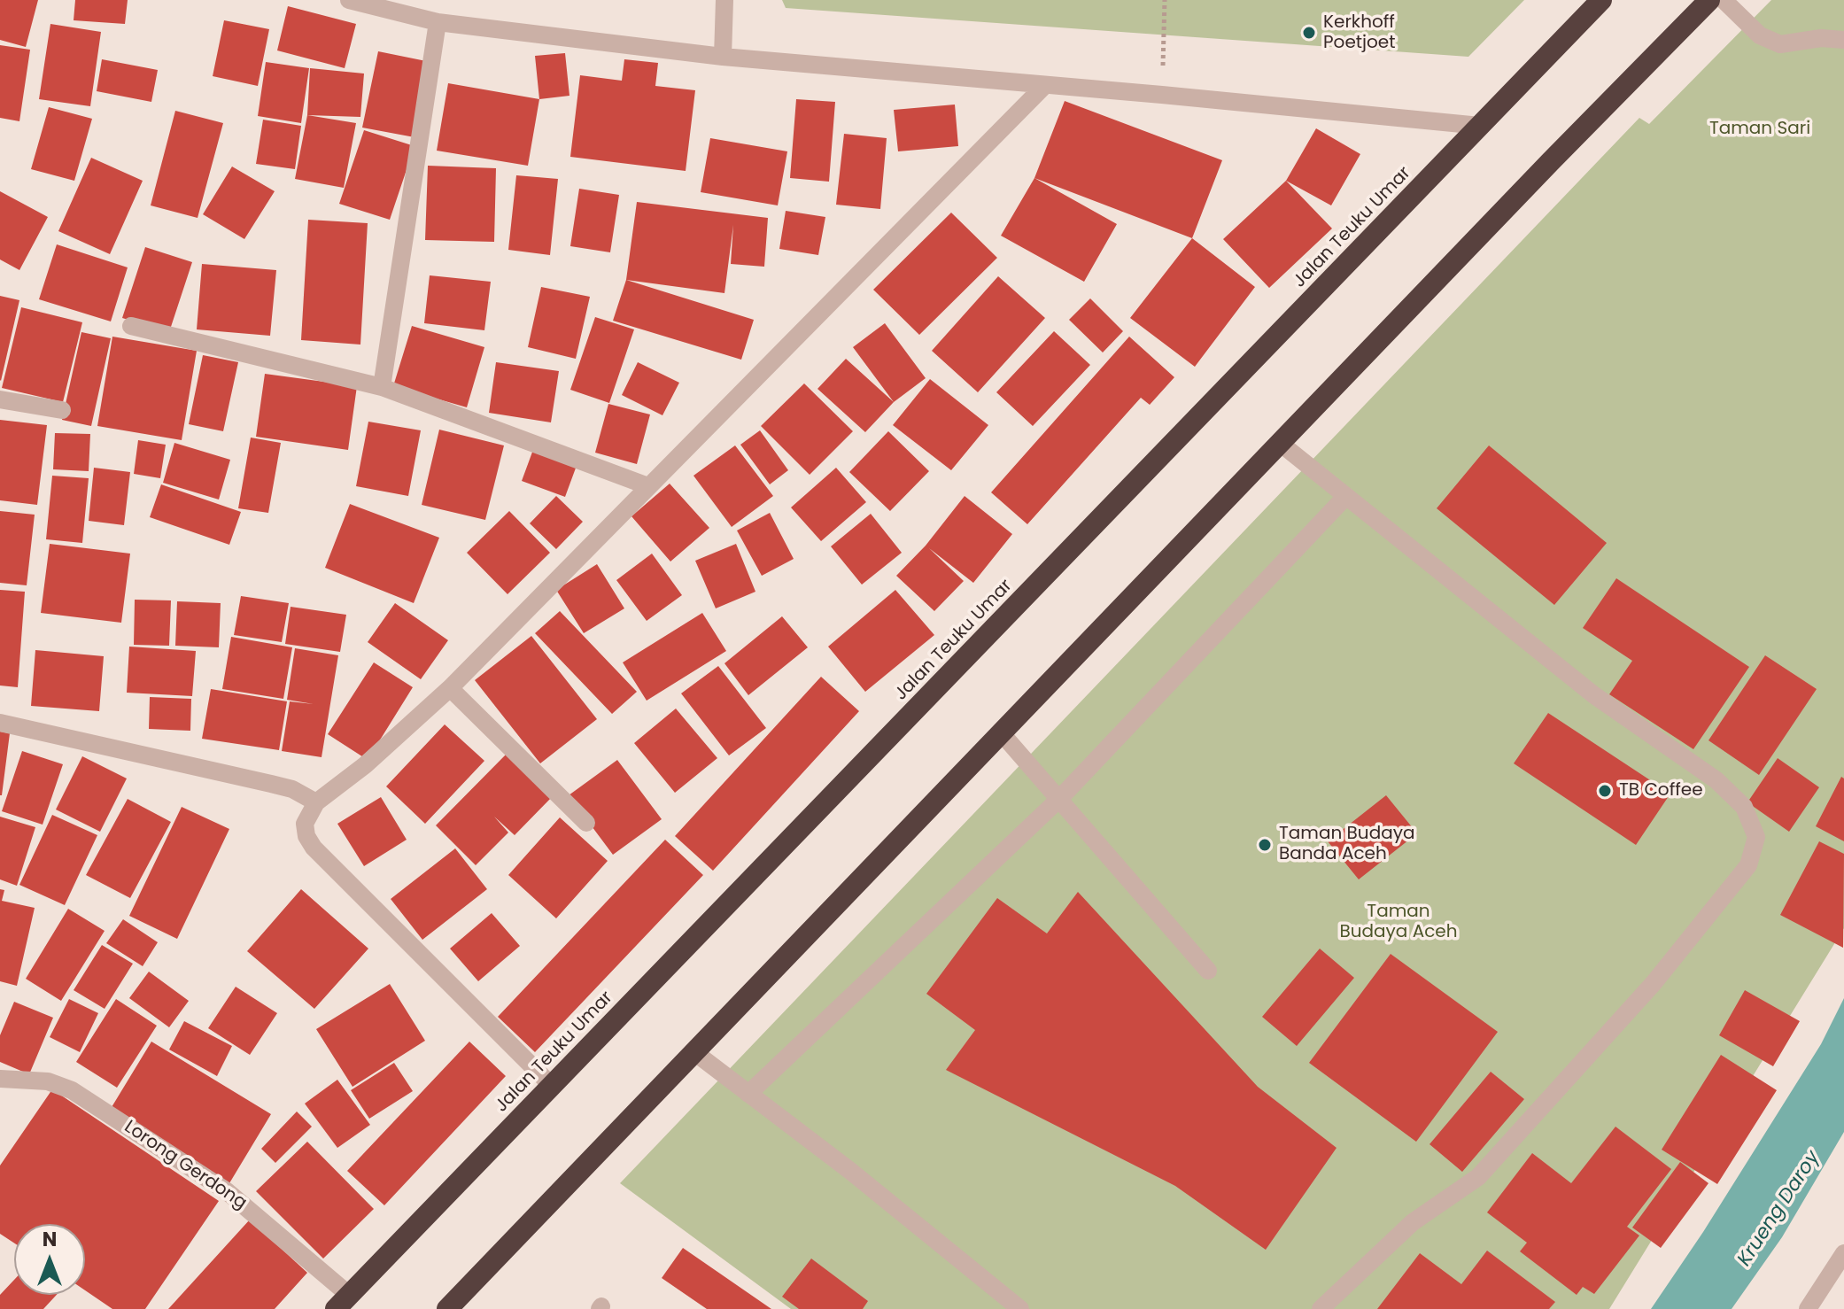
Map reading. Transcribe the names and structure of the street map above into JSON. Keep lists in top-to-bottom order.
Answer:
{
  "streets": {
    "highway": ["Jalan Teuku Umar"],
    "street": ["Lorong Gerdong"]
  },
  "crossings": [
    ["Jalan Teuku Umar", "Lorong Gerdong"]
  ],
  "water": ["Krueng Daroy"],
  "parks": ["Taman Sari", "Taman Budaya Aceh"],
  "places": ["Kerkhoff Poetjoet", "TB Coffee", "Taman Budaya Banda Aceh"],
  "north": "top"
}
